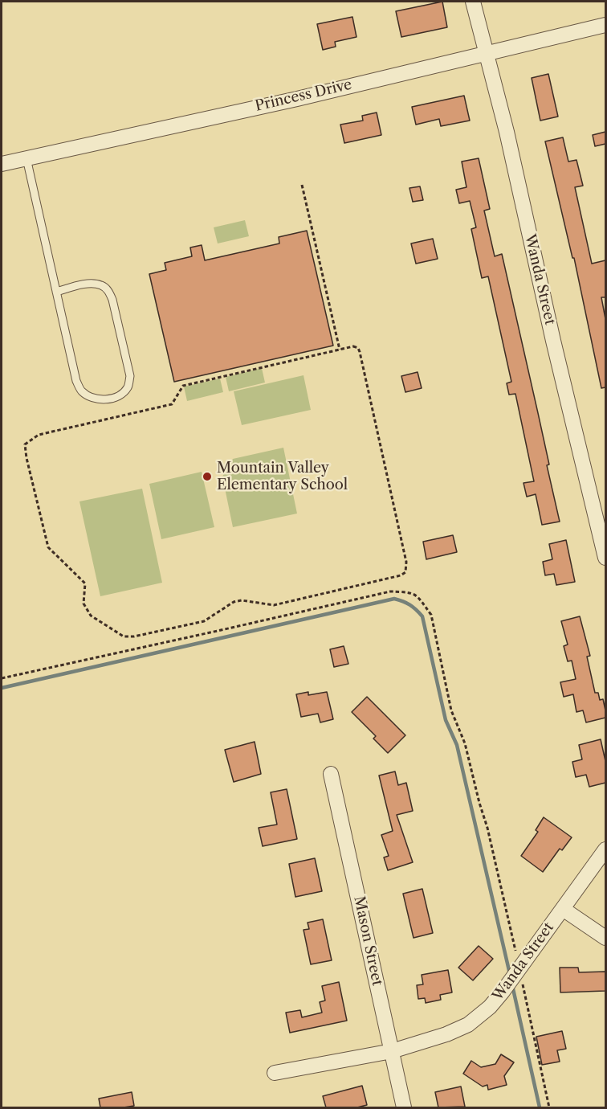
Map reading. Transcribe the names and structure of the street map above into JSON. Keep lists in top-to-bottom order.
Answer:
{
  "streets": {
    "street": ["Princess Drive", "Wanda Street", "Mason Street"]
  },
  "crossings": [
    ["Princess Drive", "Wanda Street"],
    ["Wanda Street", "Mason Street"]
  ],
  "places": ["Mountain Valley Elementary School"]
}
